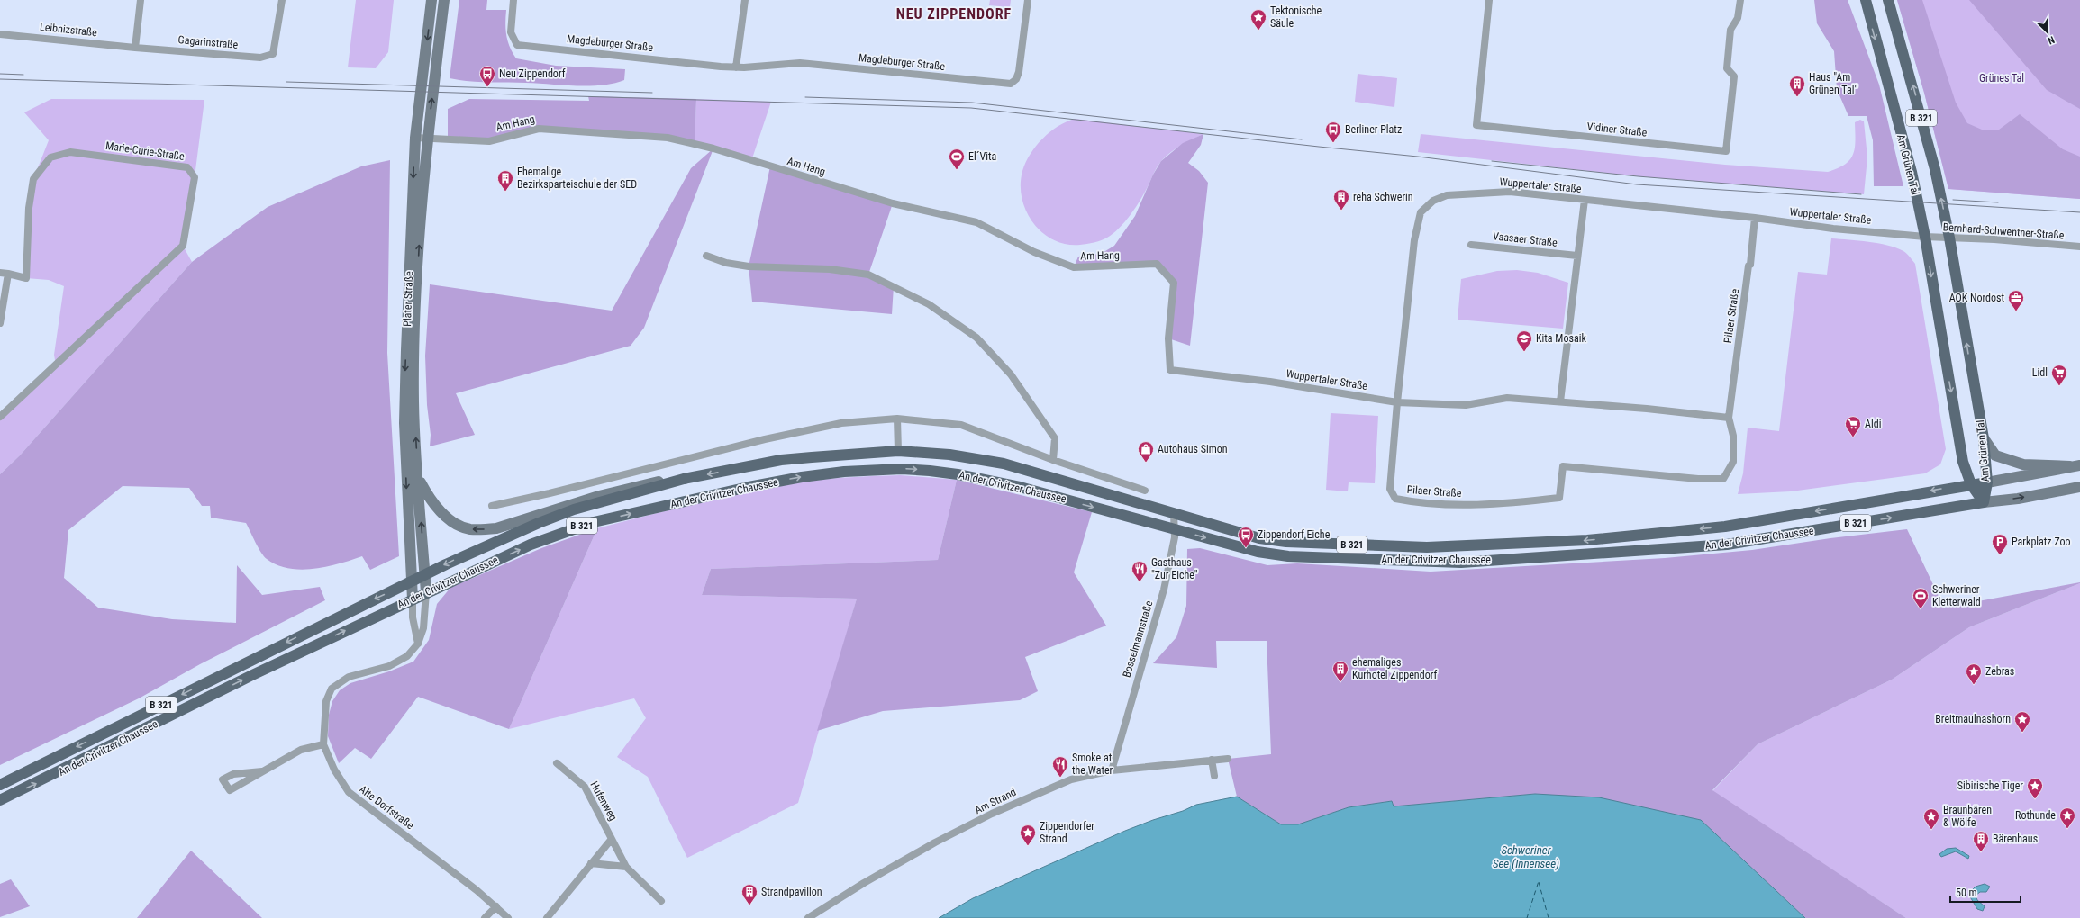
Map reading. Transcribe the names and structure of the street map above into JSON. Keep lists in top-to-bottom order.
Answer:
{
  "streets": {
    "main road": ["B 321", "Am Grünen Tal", "An der Crivitzer Chaussee"],
    "street": [
      "Leibnizstraße",
      "Gagarinstraße",
      "Magdeburger Straße",
      "Am Hang",
      "Vidiner Straße",
      "Marie-Curie-Straße",
      "Wuppertaler Straße",
      "Bernhard-Schwentner-Straße",
      "Vaasaer Straße",
      "Plater Straße",
      "Pilaer Straße",
      "Bosselmannstraße",
      "Hufenweg",
      "Am Strand",
      "Alte Dorfstraße"
    ]
  },
  "crossings": [
    ["Leibnizstraße", "Gagarinstraße"],
    ["B 321", "Plater Straße"],
    ["B 321", "An der Crivitzer Chaussee"],
    ["Am Hang", "Wuppertaler Straße"],
    ["Am Hang", "Plater Straße"],
    ["Am Grünen Tal", "Wuppertaler Straße"],
    ["Am Grünen Tal", "Bernhard-Schwentner-Straße"],
    ["Am Grünen Tal", "An der Crivitzer Chaussee"],
    ["Wuppertaler Straße", "Bernhard-Schwentner-Straße"],
    ["Wuppertaler Straße", "Pilaer Straße"],
    ["Plater Straße", "An der Crivitzer Chaussee"],
    ["Plater Straße", "Alte Dorfstraße"],
    ["An der Crivitzer Chaussee", "Bosselmannstraße"],
    ["An der Crivitzer Chaussee", "Alte Dorfstraße"],
    ["Bosselmannstraße", "Am Strand"]
  ],
  "districts": ["NEU ZIPPENDORF"],
  "water": ["Schweriner See (Innensee)"],
  "parks": ["Grünes Tal"],
  "places": {
    "place": [
      "Tektonische Säule",
      "Zebras",
      "Breitmaulnashorn",
      "Sibirische Tiger",
      "Rothunde",
      "Braunbären & Wölfe",
      "Zippendorfer Strand"
    ],
    "bus stop": ["Neu Zippendorf", "Berliner Platz", "Zippendorf Eiche"],
    "building": [
      "Haus \"Am Grünen Tal\"",
      "Ehemalige Bezirksparteischule der SED",
      "reha Schwerin",
      "ehemaliges Kurhotel Zippendorf",
      "Bärenhaus",
      "Strandpavillon"
    ],
    "sports": ["El´Vita", "Schweriner Kletterwald"],
    "office": ["AOK Nordost"],
    "school or university": ["Kita Mosaik"],
    "supermarket": ["Lidl", "Aldi"],
    "shop": ["Autohaus Simon"],
    "parking": ["Parkplatz Zoo"],
    "restaurant": ["Gasthaus \"Zur Eiche\"", "Smoke at the Water"]
  },
  "scale_bar": "50 m",
  "north": "bottom right"
}
